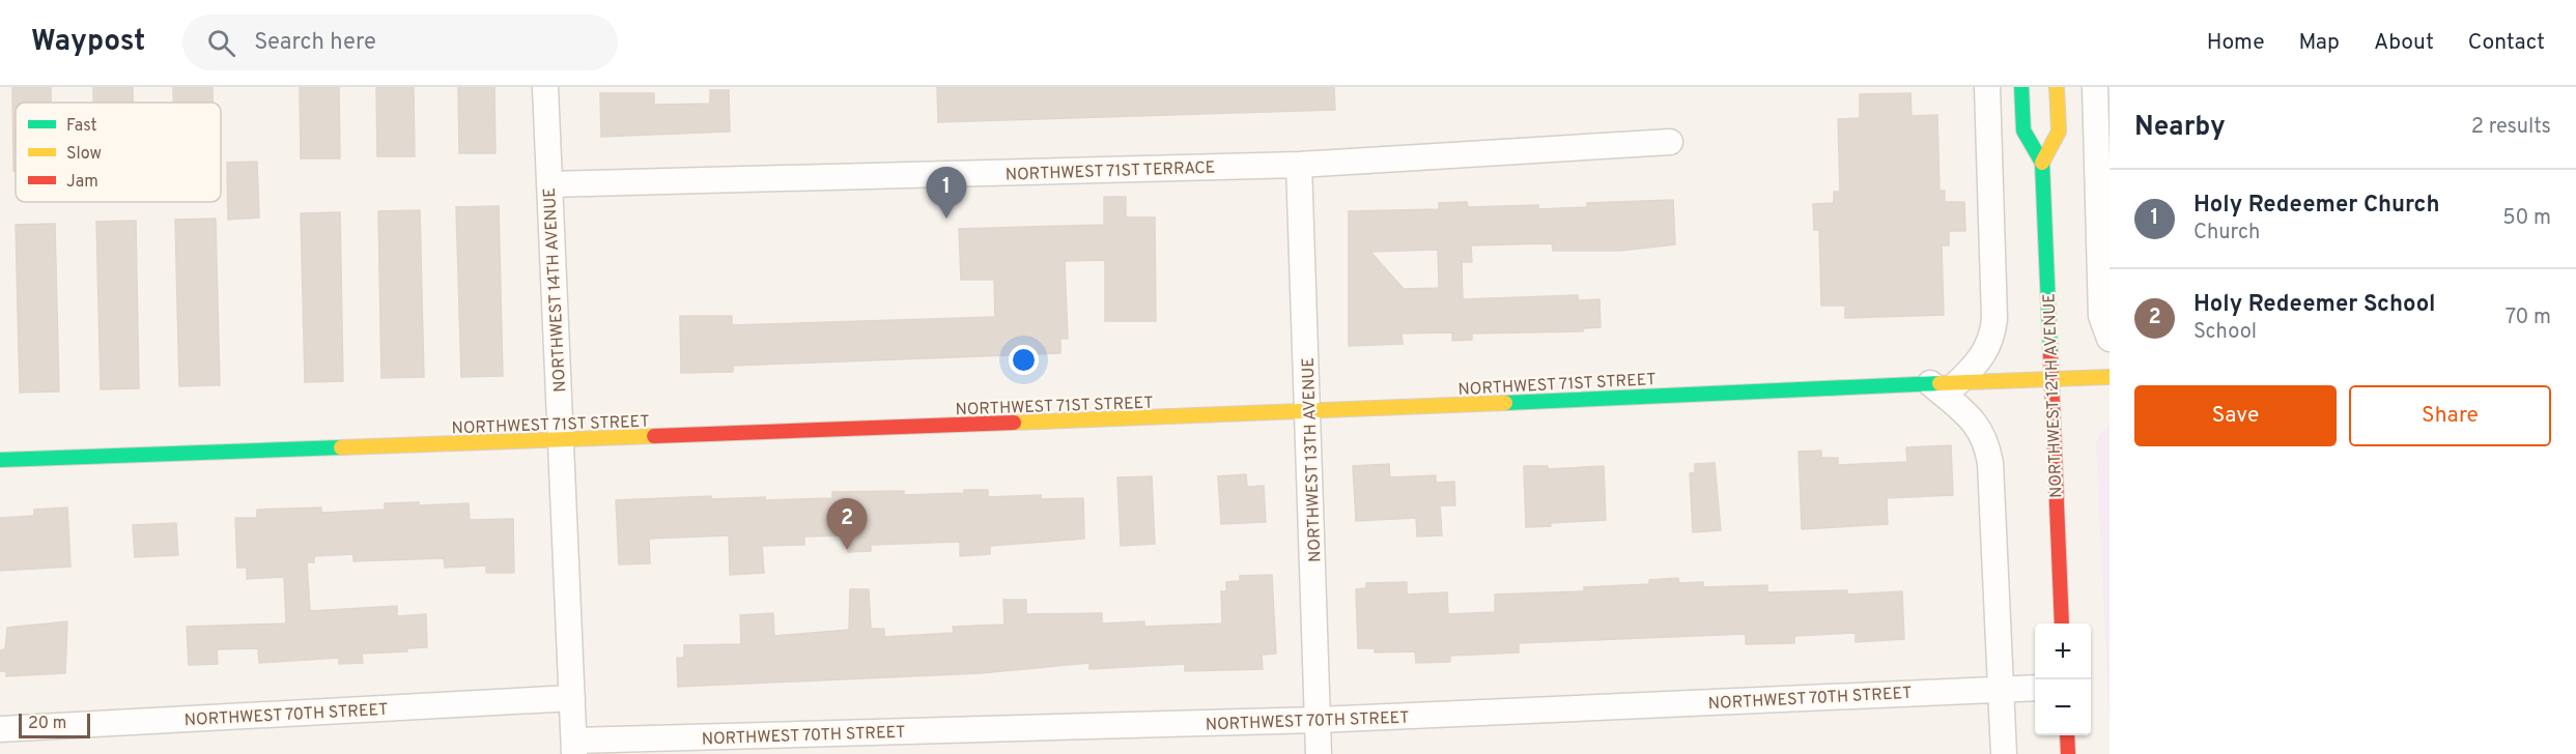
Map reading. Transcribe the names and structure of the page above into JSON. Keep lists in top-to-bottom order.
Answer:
{
  "streets": {
    "street": [
      "NORTHWEST 71ST TERRACE",
      "NORTHWEST 14TH AVENUE",
      "NORTHWEST 71ST STREET",
      "NORTHWEST 12TH AVENUE",
      "NORTHWEST 13TH AVENUE",
      "NORTHWEST 70TH STREET"
    ]
  },
  "crossings": [
    ["NORTHWEST 71ST TERRACE", "NORTHWEST 14TH AVENUE"],
    ["NORTHWEST 71ST TERRACE", "NORTHWEST 13TH AVENUE"],
    ["NORTHWEST 14TH AVENUE", "NORTHWEST 71ST STREET"],
    ["NORTHWEST 14TH AVENUE", "NORTHWEST 70TH STREET"],
    ["NORTHWEST 71ST STREET", "NORTHWEST 12TH AVENUE"],
    ["NORTHWEST 71ST STREET", "NORTHWEST 13TH AVENUE"],
    ["NORTHWEST 13TH AVENUE", "NORTHWEST 70TH STREET"]
  ],
  "legend": ["Fast", "Slow", "Jam"],
  "scale_bar": "20 m",
  "page": {
    "header": "Waypost",
    "search": "Search here",
    "nav": [
      "Home",
      "Map",
      "About",
      "Contact"
    ],
    "heading": ["Nearby", "2 results"],
    "pins": ["1", "2"],
    "list": [
      {
        "mark": "1",
        "name": "Holy Redeemer Church",
        "note": "Church",
        "value": "50 m"
      },
      {
        "mark": "2",
        "name": "Holy Redeemer School",
        "note": "School",
        "value": "70 m"
      }
    ],
    "buttons": ["Save", "Share"],
    "map_buttons": ["+", "−"],
    "scale": "20 m"
  }
}
